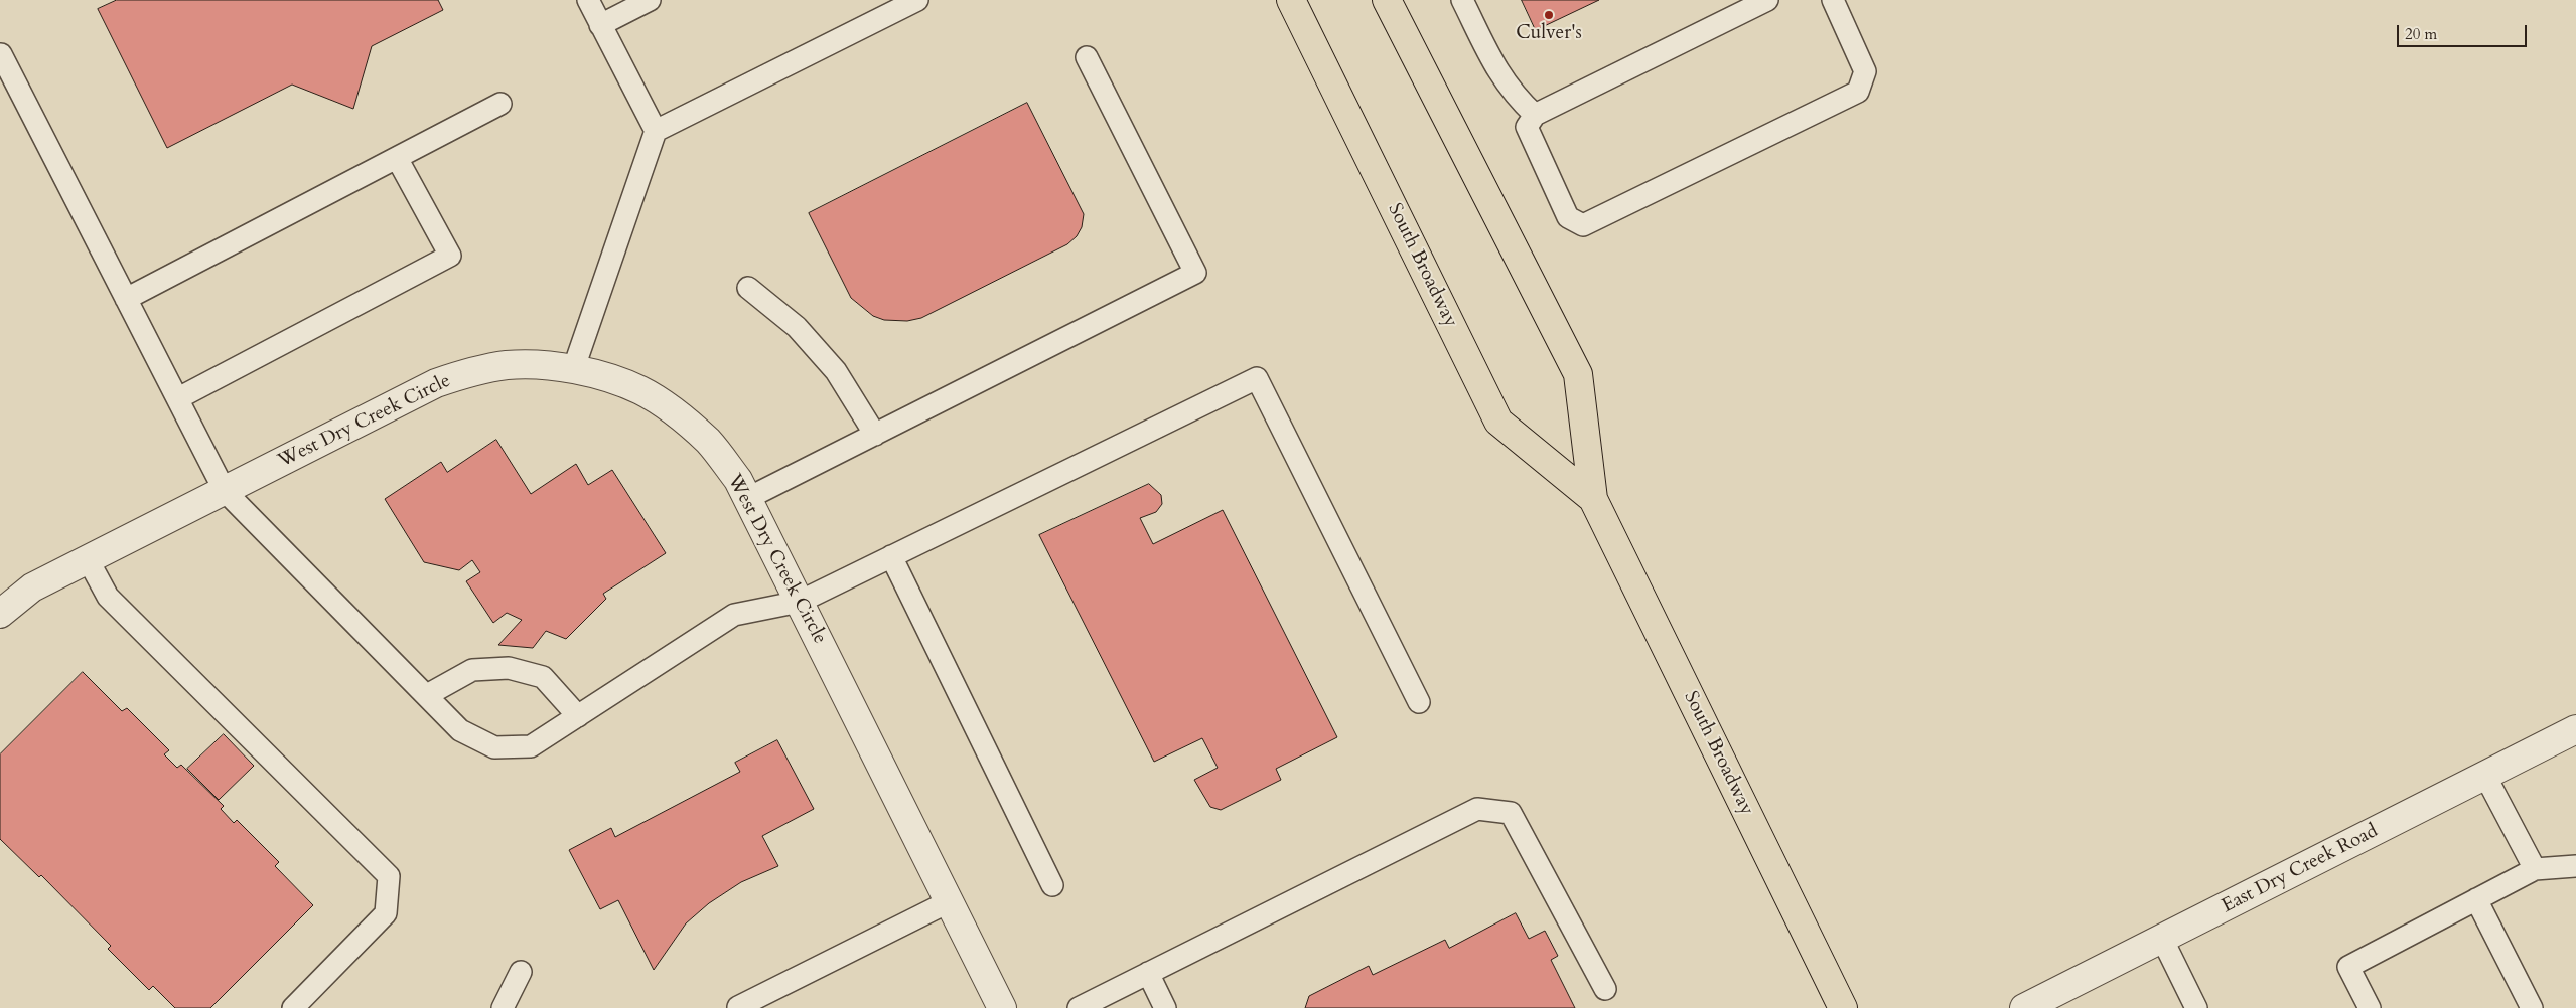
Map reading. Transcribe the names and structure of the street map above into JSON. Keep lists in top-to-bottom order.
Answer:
{
  "streets": {
    "main road": ["South Broadway"],
    "street": ["West Dry Creek Circle", "East Dry Creek Road"]
  },
  "places": ["Culver's"],
  "scale_bar": "20 m"
}
